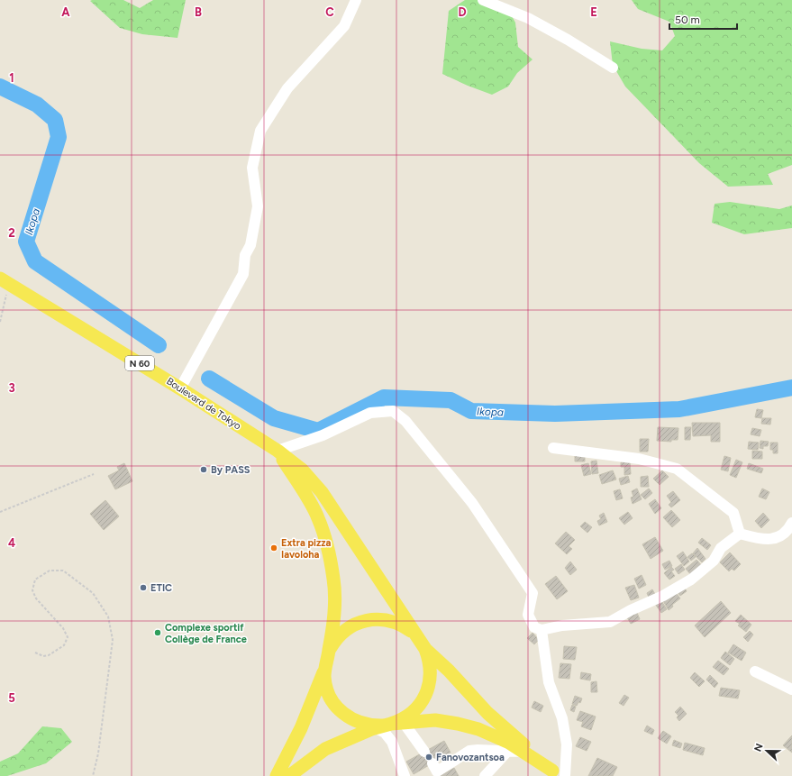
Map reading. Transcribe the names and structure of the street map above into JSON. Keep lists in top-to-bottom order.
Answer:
{
  "streets": {
    "main road": ["N 60", "Boulevard de Tokyo"]
  },
  "water": ["Ikopa"],
  "places": [
    "By PASS",
    "Extra pizza Iavoloha",
    "ETIC",
    "Complexe sportif Collège de France",
    "Fanovozantsoa"
  ],
  "scale_bar": "50 m",
  "north": "left",
  "grid": {
    "columns": [
      "A",
      "B",
      "C",
      "D",
      "E"
    ],
    "rows": [
      "1",
      "2",
      "3",
      "4",
      "5"
    ]
  }
}
